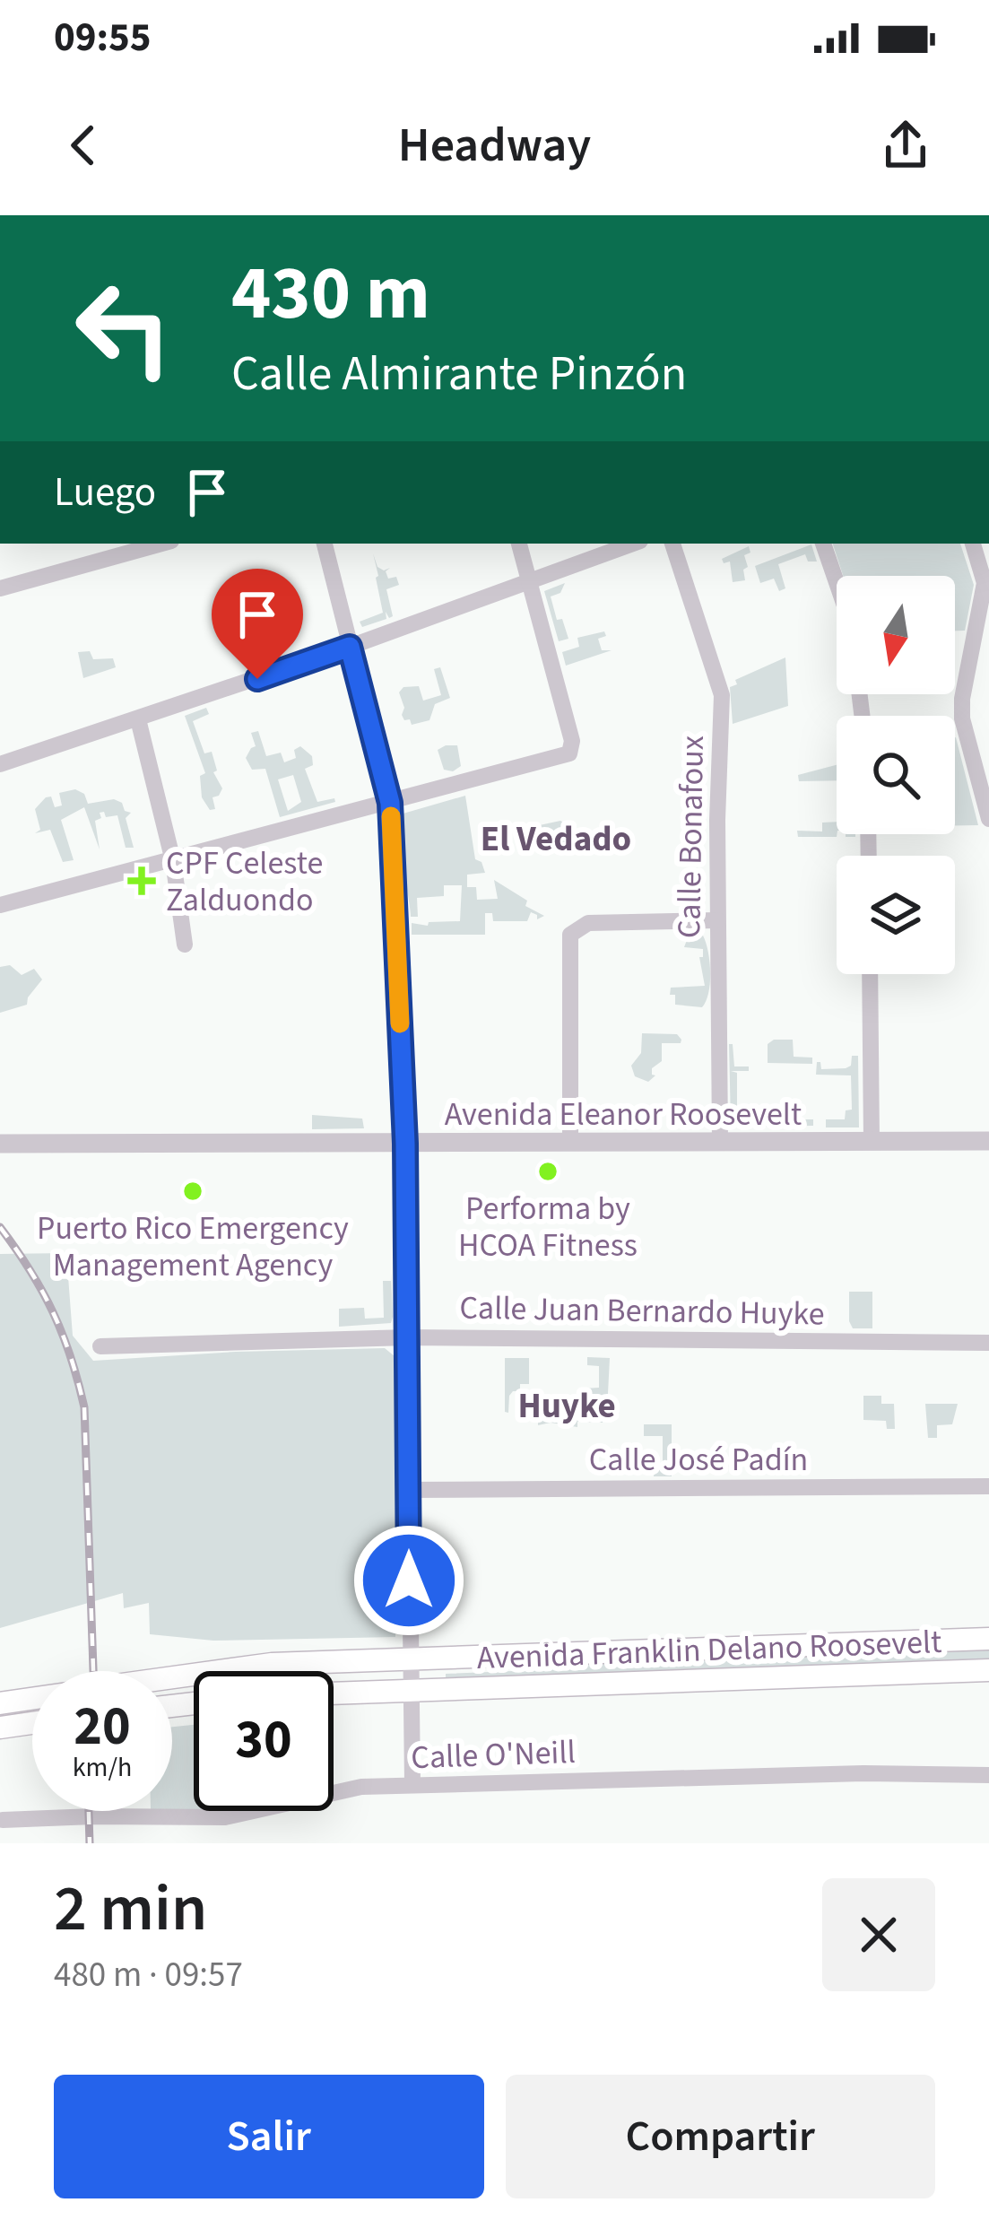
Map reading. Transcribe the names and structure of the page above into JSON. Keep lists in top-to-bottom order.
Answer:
{
  "streets": {
    "main road": ["Avenida Franklin Delano Roosevelt"],
    "street": [
      "Calle Bonafoux",
      "Avenida Eleanor Roosevelt",
      "Calle Juan Bernardo Huyke",
      "Calle José Padín",
      "Calle O'Neill"
    ]
  },
  "crossings": [
    ["Calle Bonafoux", "Avenida Eleanor Roosevelt"]
  ],
  "districts": ["El Vedado", "Huyke"],
  "places": {
    "health": ["CPF Celeste Zalduondo"],
    "other": ["Performa by HCOA Fitness", "Puerto Rico Emergency Management Agency"]
  },
  "north": "bottom",
  "page": {
    "status": "09:55",
    "header": "Headway",
    "turn": ["430 m", "Calle Almirante Pinzón"],
    "then": "Luego",
    "speed": "20 km/h",
    "limit": "30",
    "heading": ["2 min", "480 m · 09:57"],
    "buttons": ["Salir", "Compartir"]
  }
}
